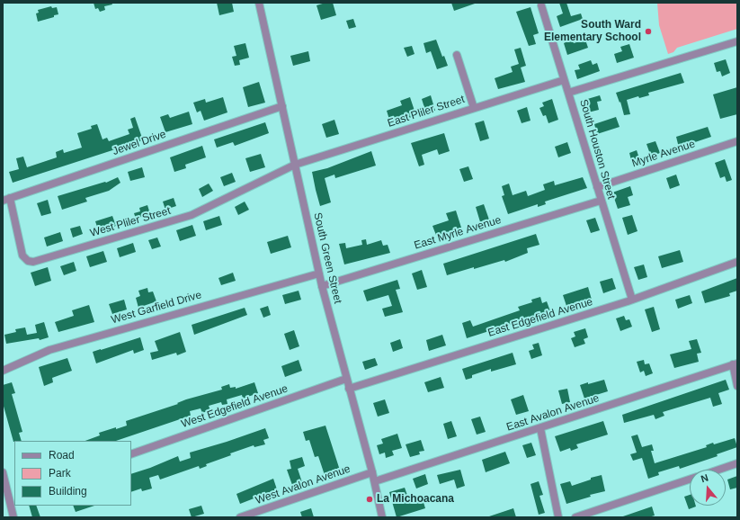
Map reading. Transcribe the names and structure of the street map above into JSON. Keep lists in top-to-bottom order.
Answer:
{
  "streets": {
    "street": [
      "East Pliler Street",
      "Jewel Drive",
      "South Houston Street",
      "Myrle Avenue",
      "West Pliler Street",
      "East Myrle Avenue",
      "South Green Street",
      "West Garfield Drive",
      "East Edgefield Avenue",
      "West Edgefield Avenue",
      "East Avalon Avenue",
      "West Avalon Avenue"
    ]
  },
  "crossings": [
    ["East Pliler Street", "South Houston Street"],
    ["East Pliler Street", "West Pliler Street"],
    ["East Pliler Street", "South Green Street"],
    ["Jewel Drive", "West Pliler Street"],
    ["Jewel Drive", "South Green Street"],
    ["South Houston Street", "Myrle Avenue"],
    ["South Houston Street", "East Myrle Avenue"],
    ["South Houston Street", "East Edgefield Avenue"],
    ["West Pliler Street", "South Green Street"],
    ["East Myrle Avenue", "South Green Street"],
    ["South Green Street", "West Garfield Drive"],
    ["South Green Street", "East Edgefield Avenue"],
    ["South Green Street", "West Edgefield Avenue"],
    ["South Green Street", "East Avalon Avenue"],
    ["South Green Street", "West Avalon Avenue"]
  ],
  "places": ["South Ward Elementary School", "La Michoacana"],
  "legend": ["Road", "Park", "Building"],
  "north": "top"
}
